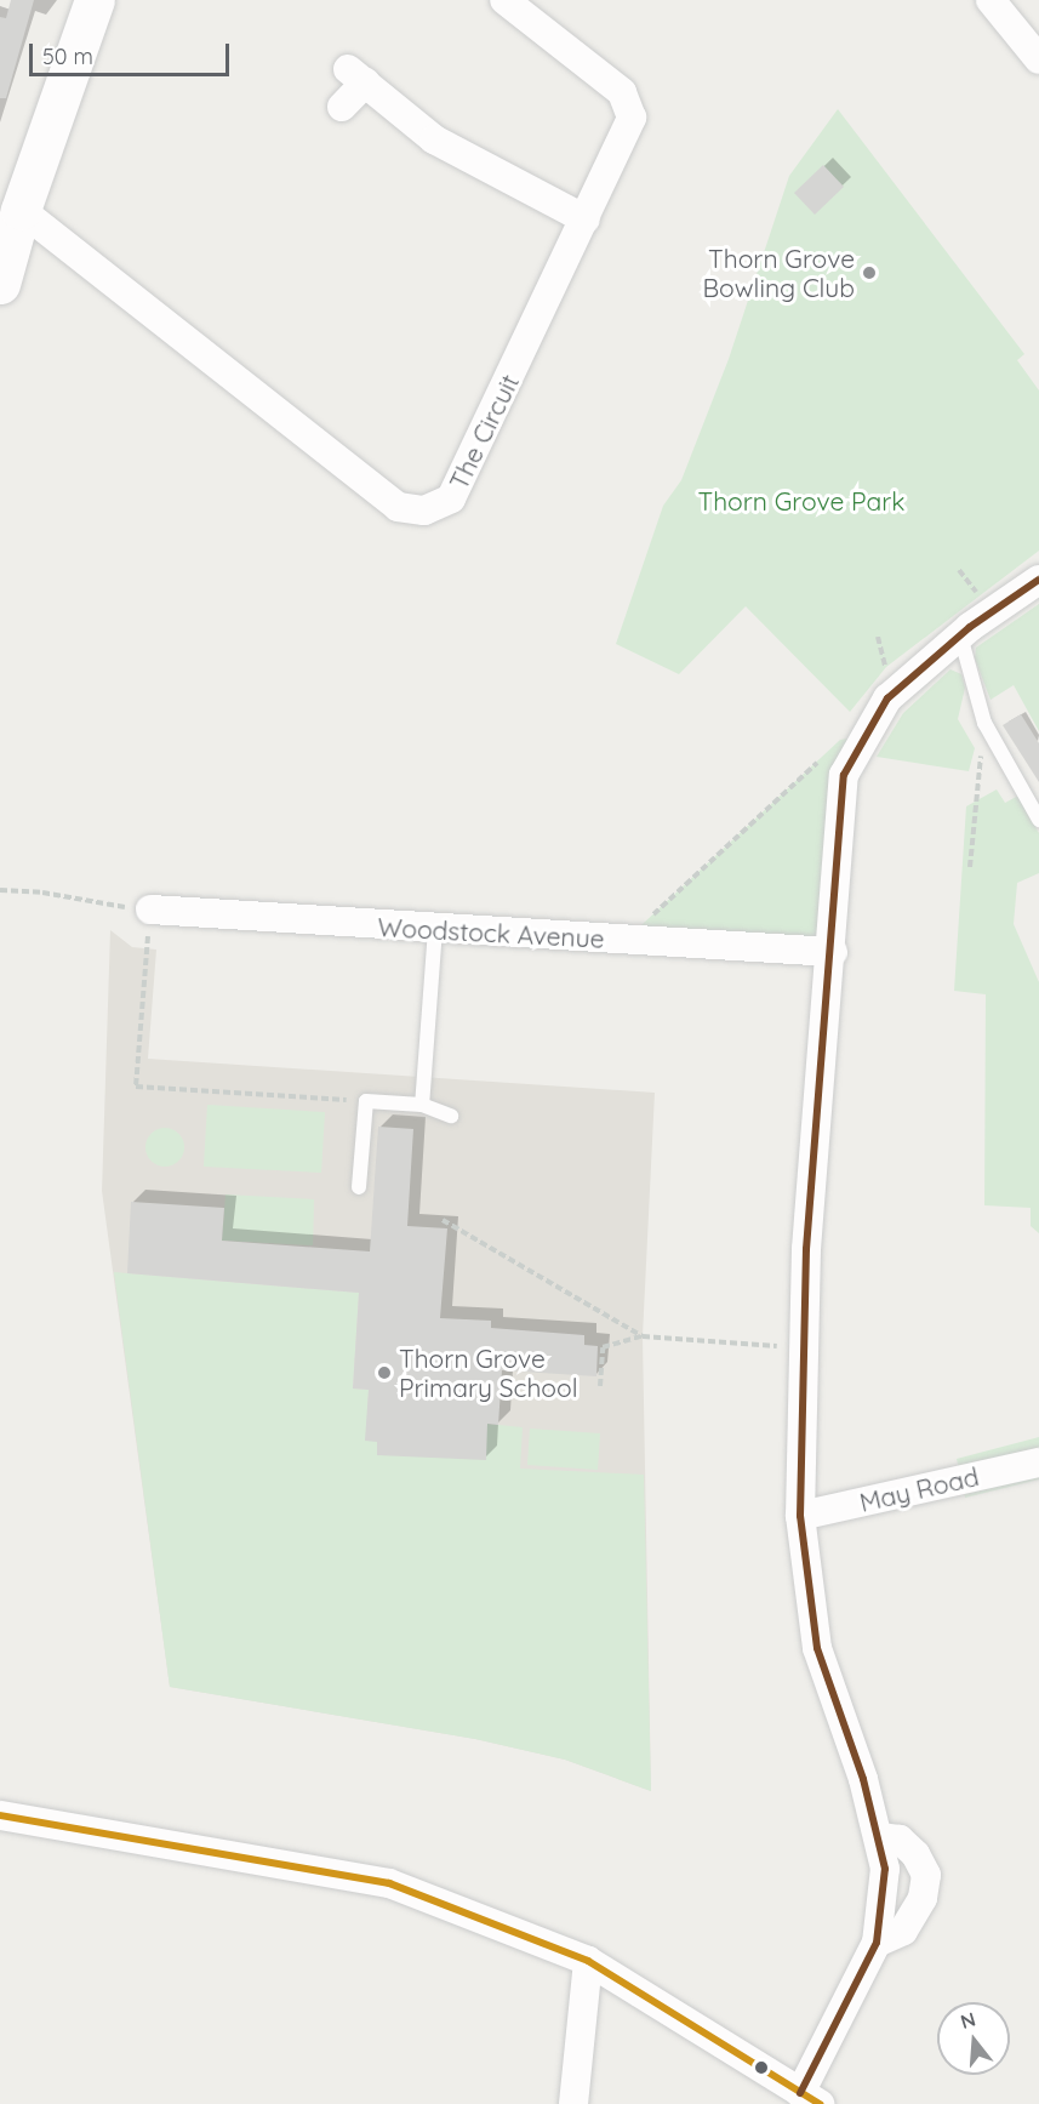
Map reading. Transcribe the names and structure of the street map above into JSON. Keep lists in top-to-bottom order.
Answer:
{
  "streets": {
    "street": ["The Circuit", "Woodstock Avenue", "May Road"]
  },
  "parks": ["Thorn Grove Park"],
  "places": ["Thorn Grove Bowling Club", "Thorn Grove Primary School"],
  "scale_bar": "50 m",
  "north": "top"
}
